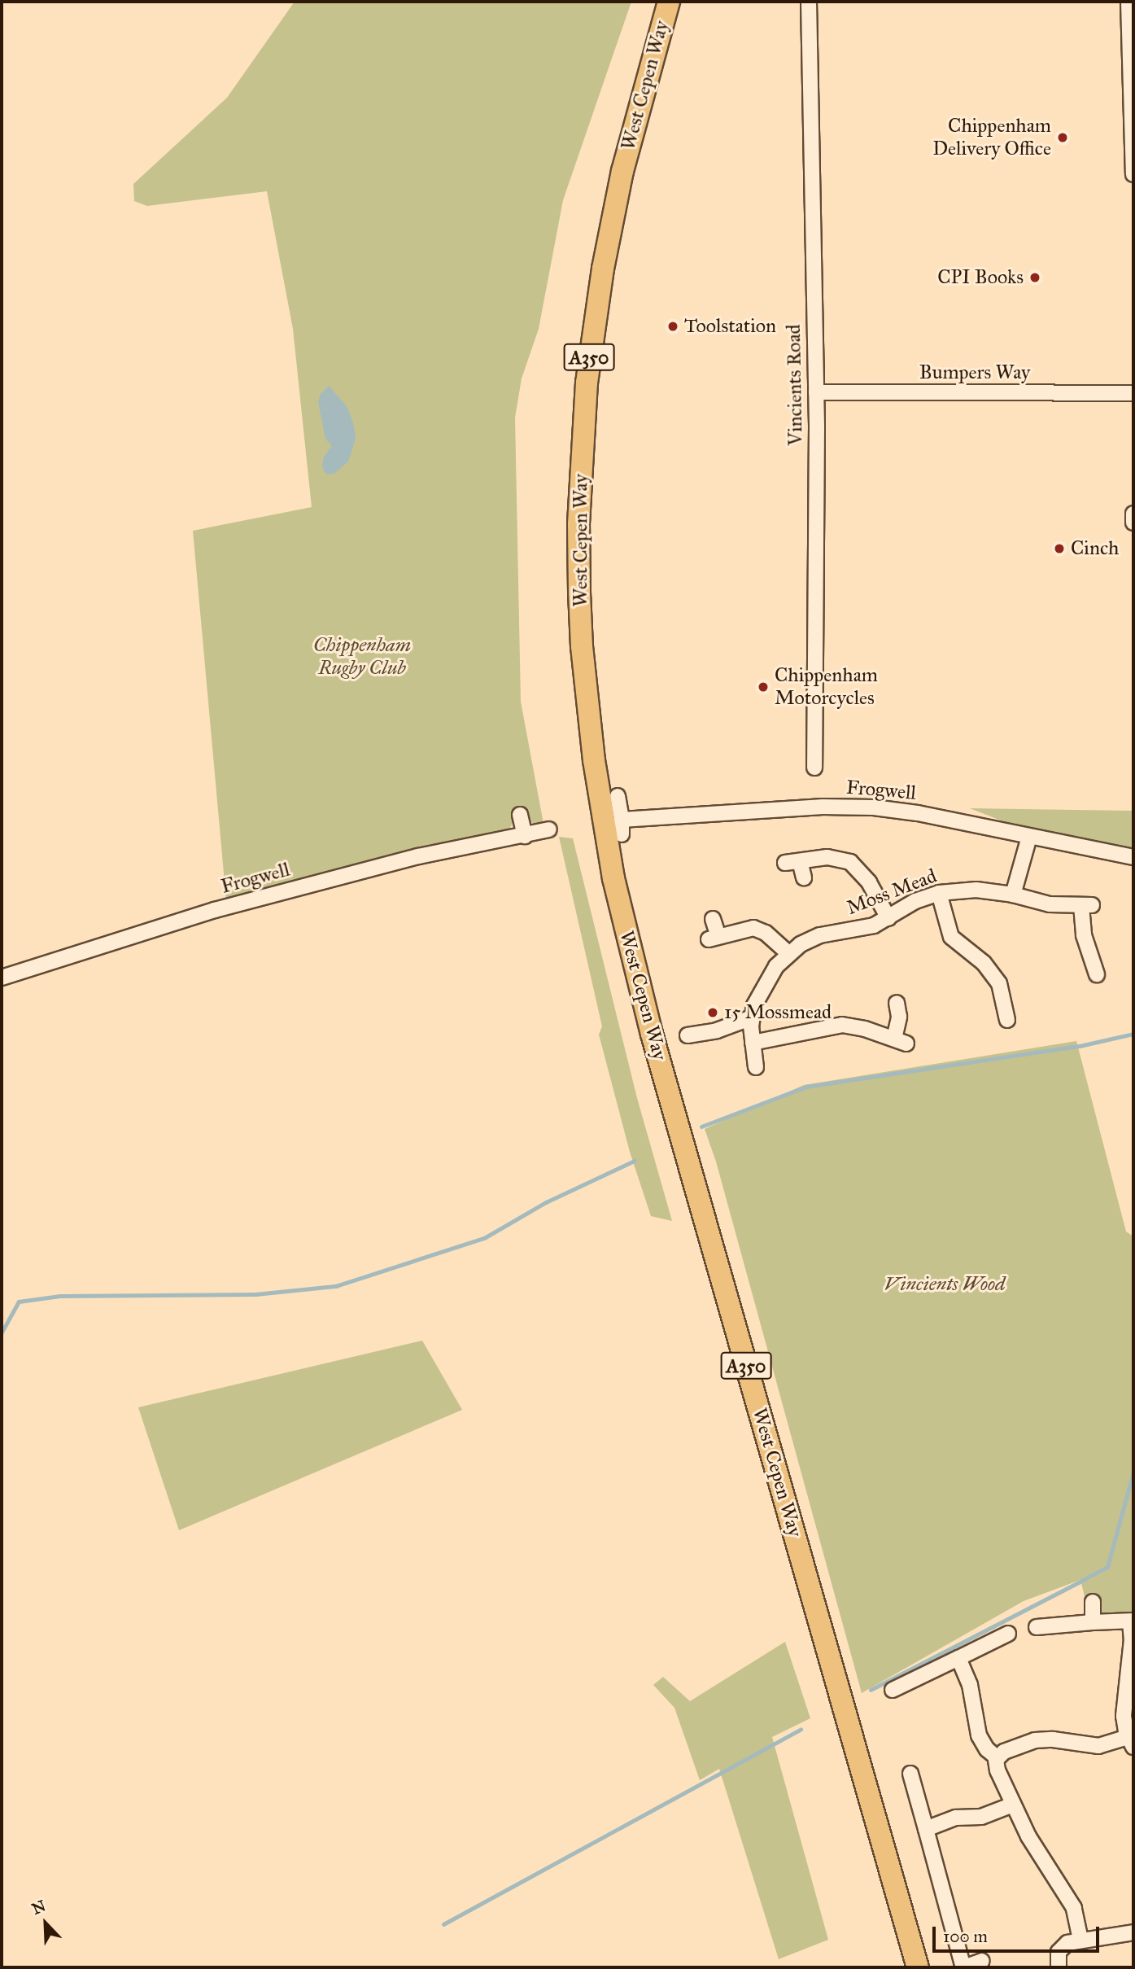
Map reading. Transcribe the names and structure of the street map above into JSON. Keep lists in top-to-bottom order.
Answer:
{
  "streets": {
    "highway": ["West Cepen Way", "A350"],
    "street": [
      "Bumpers Way",
      "Vincients Road",
      "Frogwell",
      "Moss Mead"
    ]
  },
  "crossings": [
    ["Bumpers Way", "Vincients Road"]
  ],
  "parks": ["Chippenham Rugby Club", "Vincients Wood"],
  "places": [
    "Chippenham Delivery Office",
    "CPI Books",
    "Toolstation",
    "Cinch",
    "Chippenham Motorcycles",
    "15 Mossmead"
  ],
  "scale_bar": "100 m",
  "north": "top left"
}
